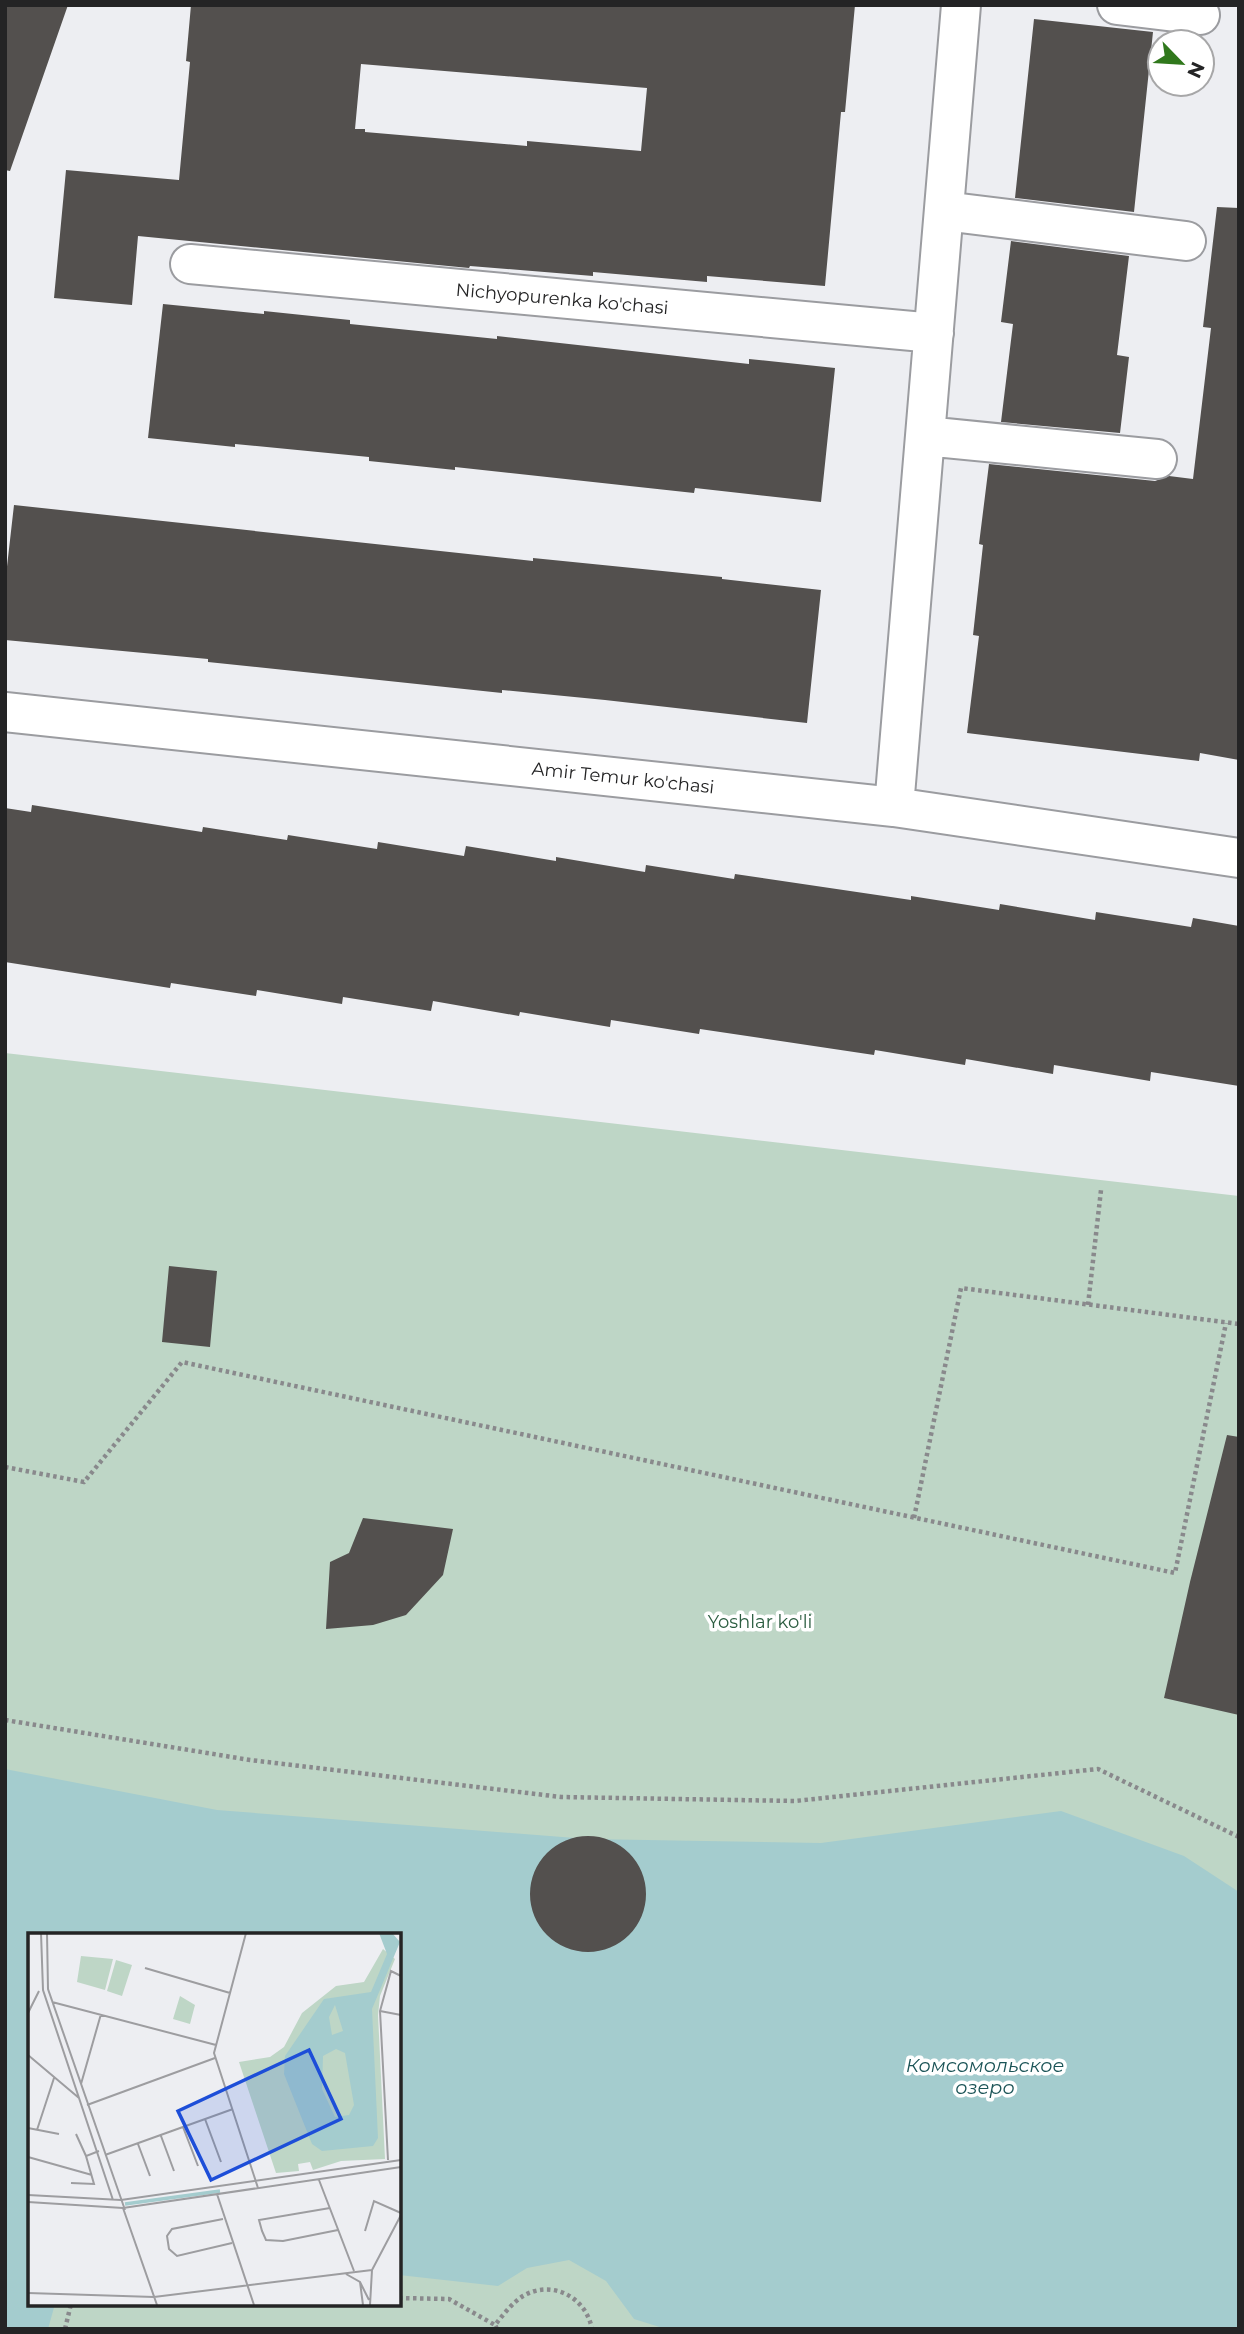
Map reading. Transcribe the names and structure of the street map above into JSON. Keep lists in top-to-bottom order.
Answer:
{
  "streets": {
    "street": ["Nichyopurenka ko'chasi", "Amir Temur ko'chasi"]
  },
  "water": ["Комсомольское озеро"],
  "parks": ["Yoshlar ko'li"],
  "north": "bottom right"
}
